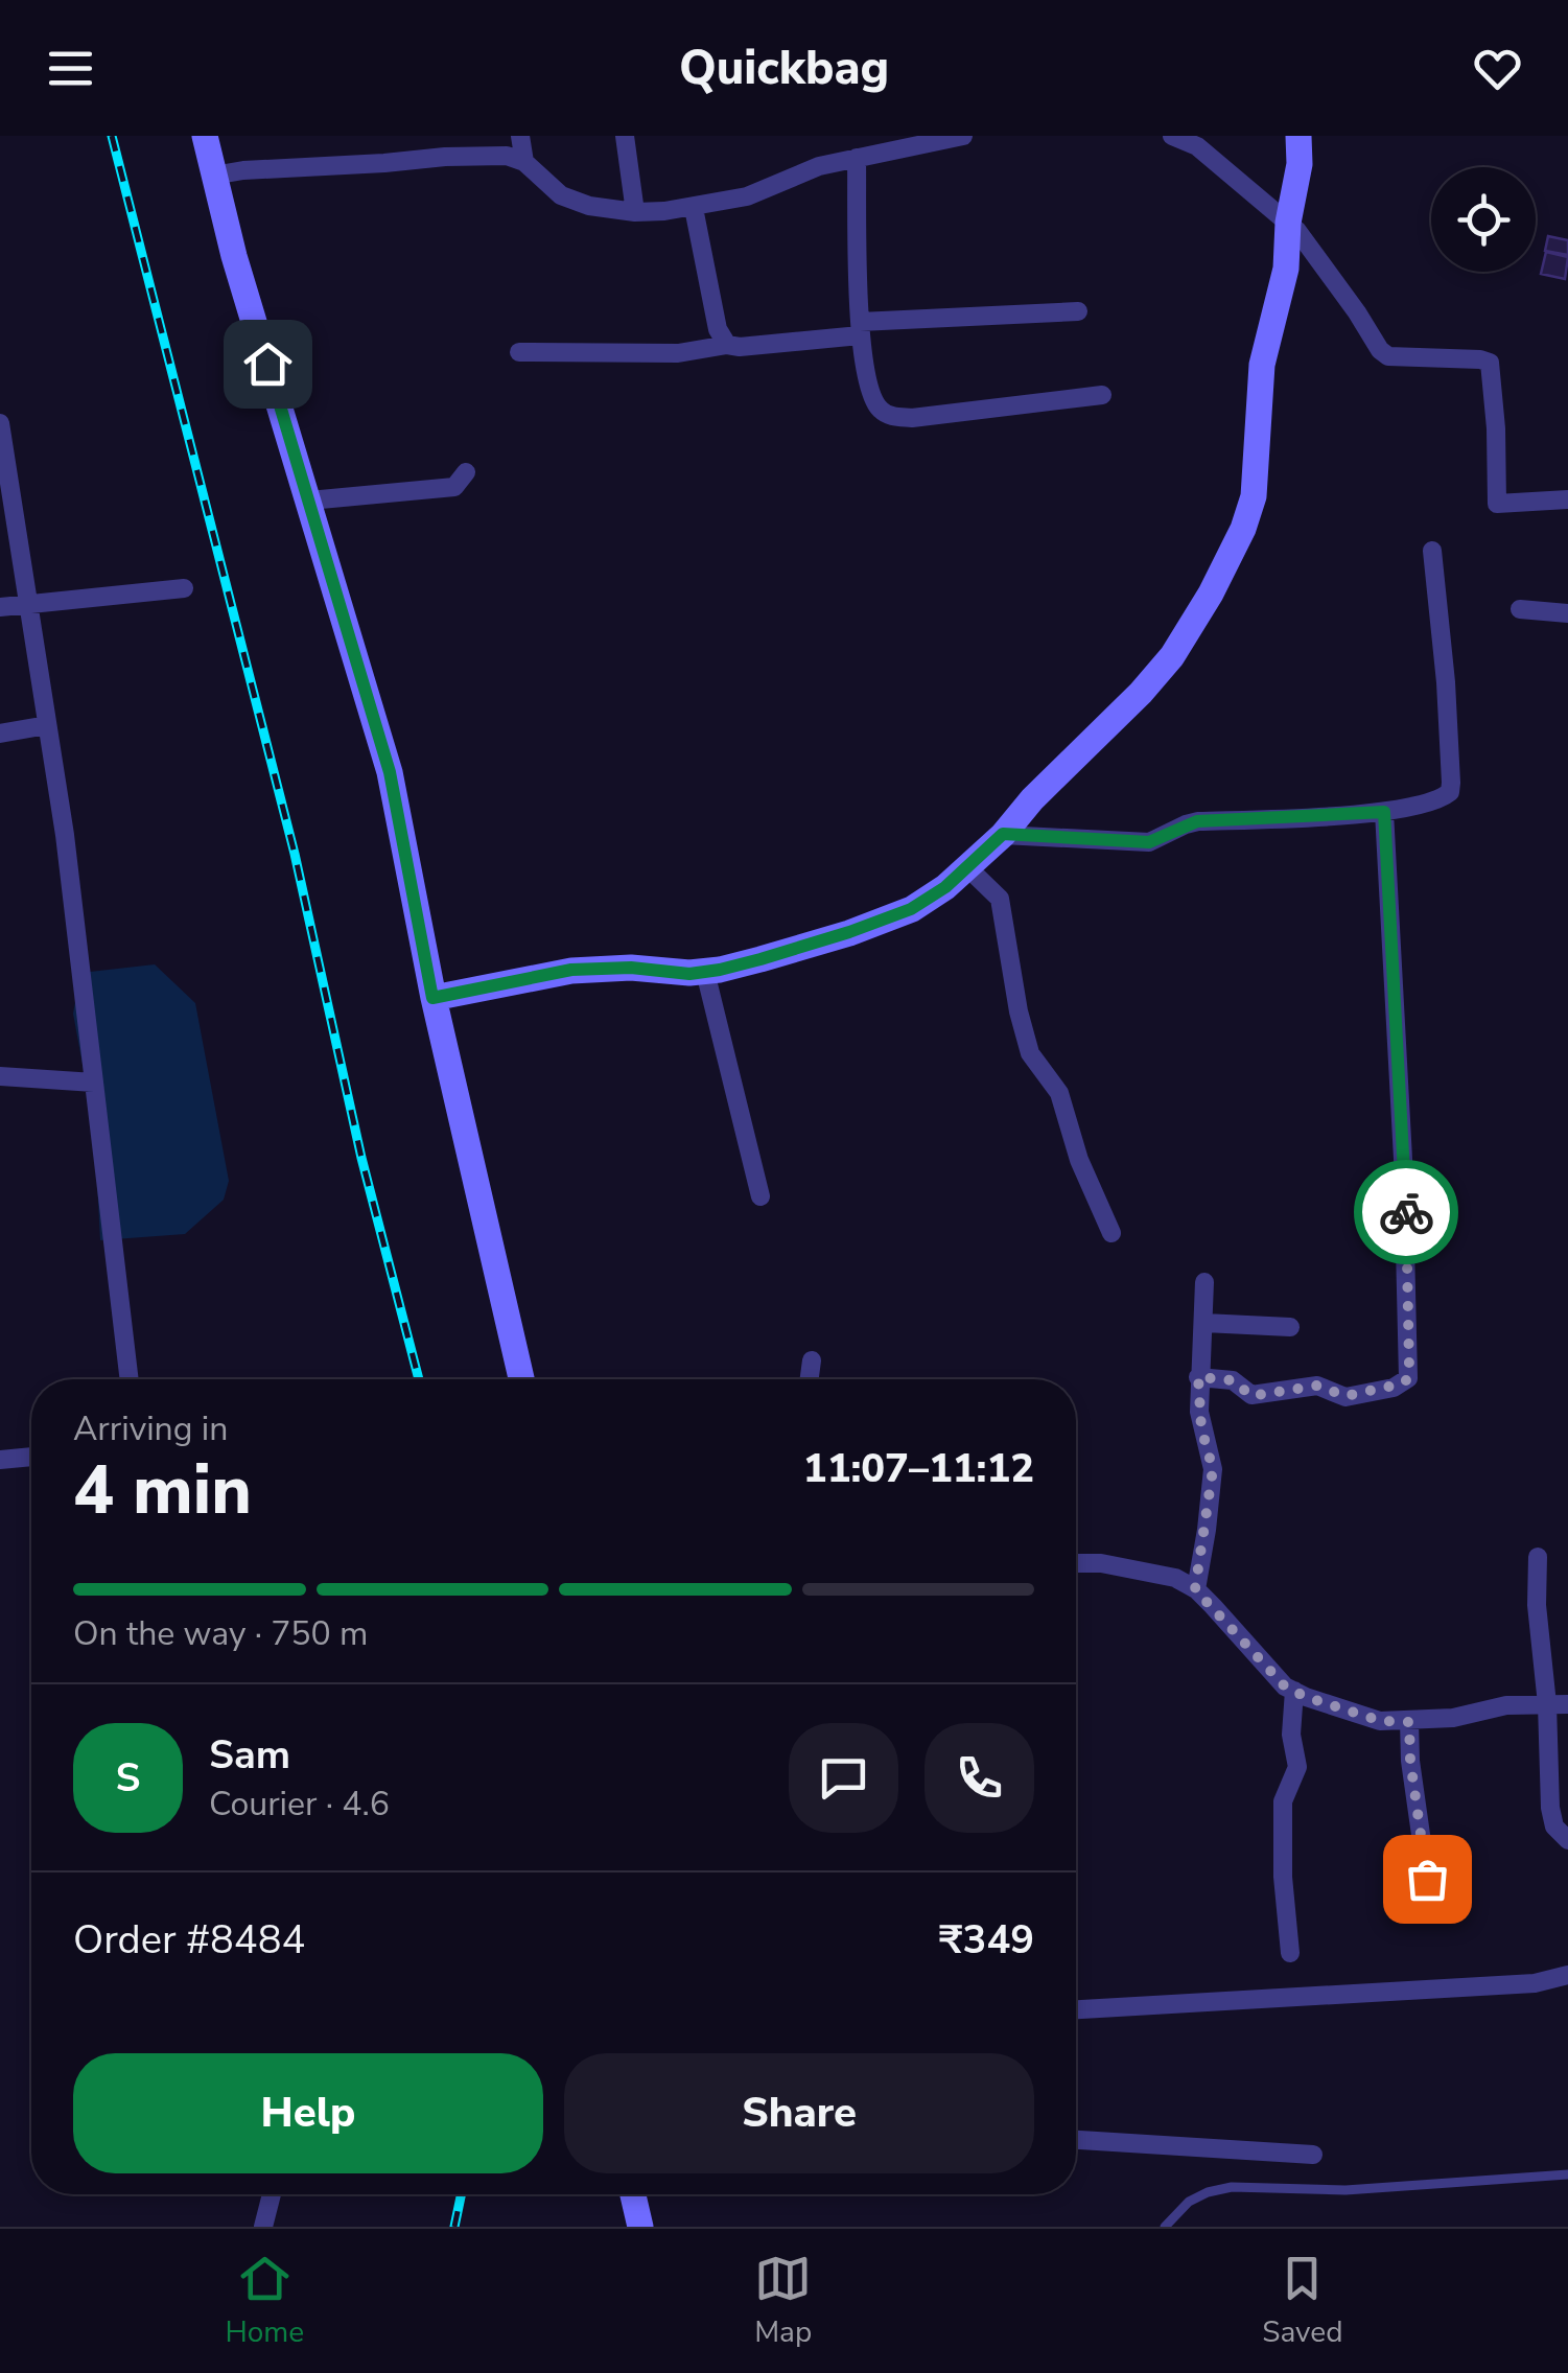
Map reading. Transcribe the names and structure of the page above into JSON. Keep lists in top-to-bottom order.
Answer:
{
  "page": {
    "header": "Quickbag",
    "heading": ["4 min", "Arriving in", "11:07–11:12"],
    "panel": [
      "Sam",
      "Courier · 4.6",
      "Order #8484",
      "₹349"
    ],
    "bar": "On the way · 750 m",
    "round": "S",
    "buttons": ["Help", "Share"],
    "tabs": ["Home", "Map", "Saved"]
  }
}
